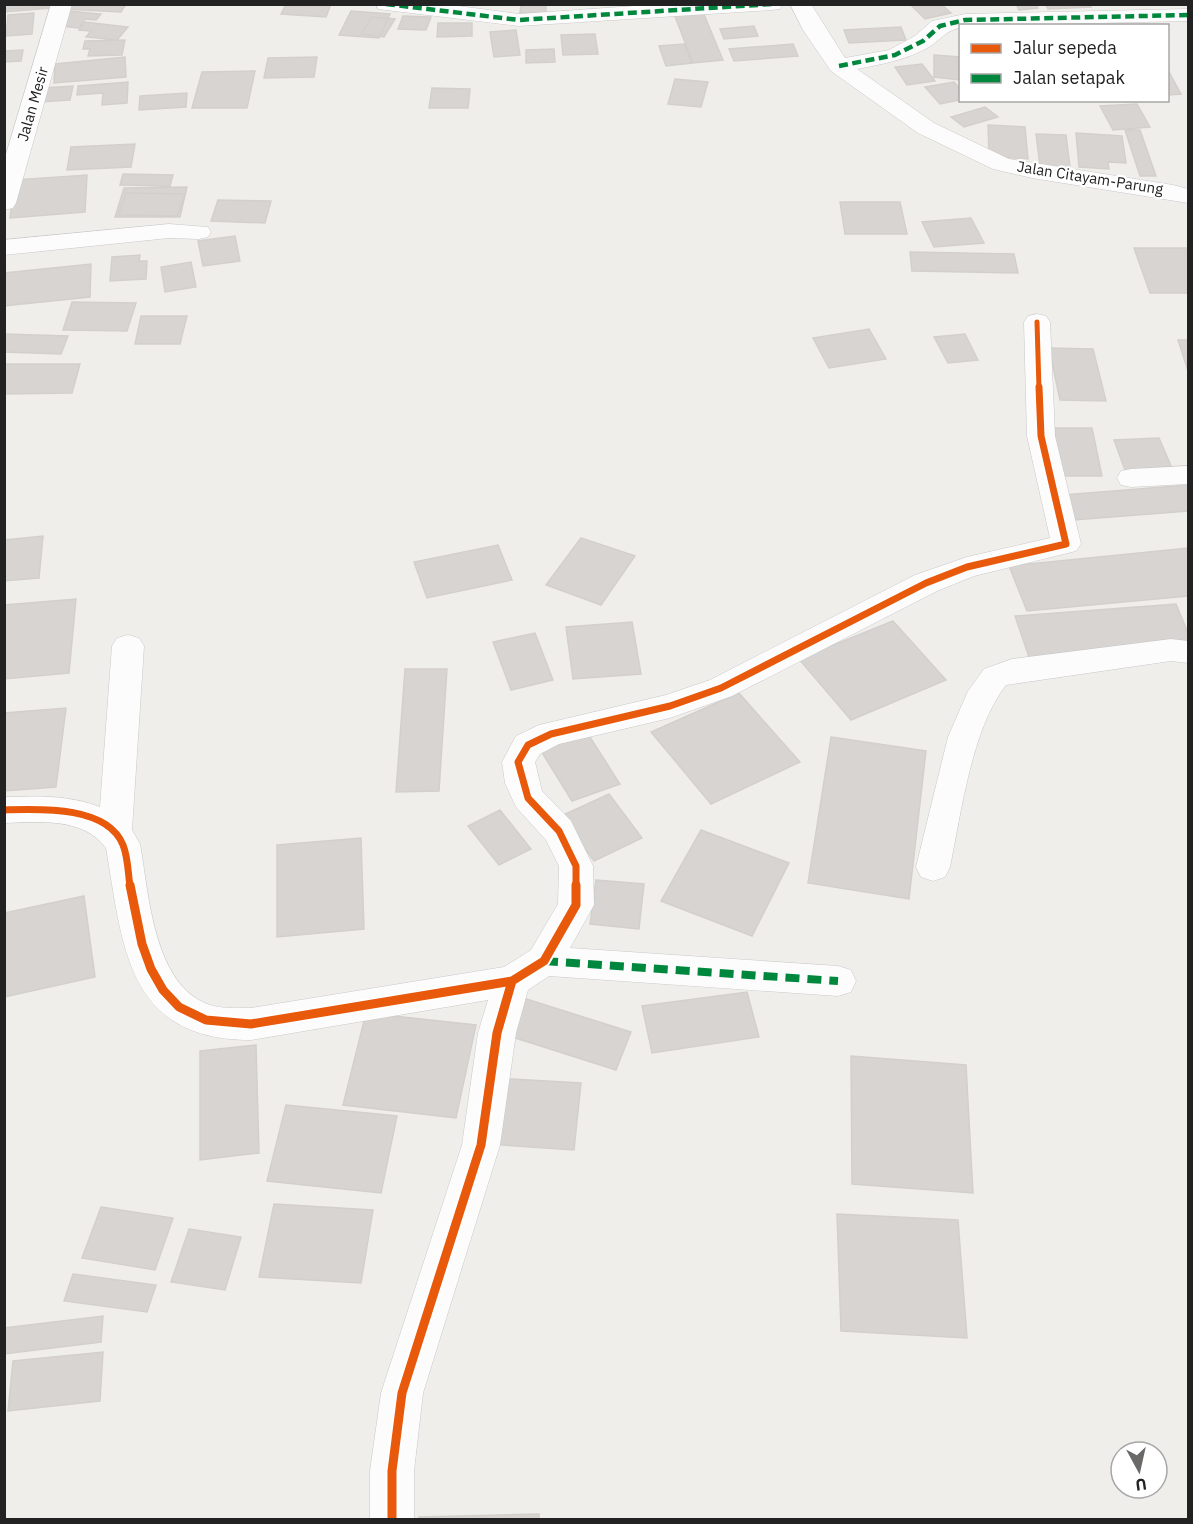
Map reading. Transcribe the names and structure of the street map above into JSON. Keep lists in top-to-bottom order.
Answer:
{
  "streets": {
    "street": ["Jalan Mesir", "Jalan Citayam-Parung"]
  },
  "legend": ["Jalur sepeda", "Jalan setapak"],
  "north": "bottom"
}
